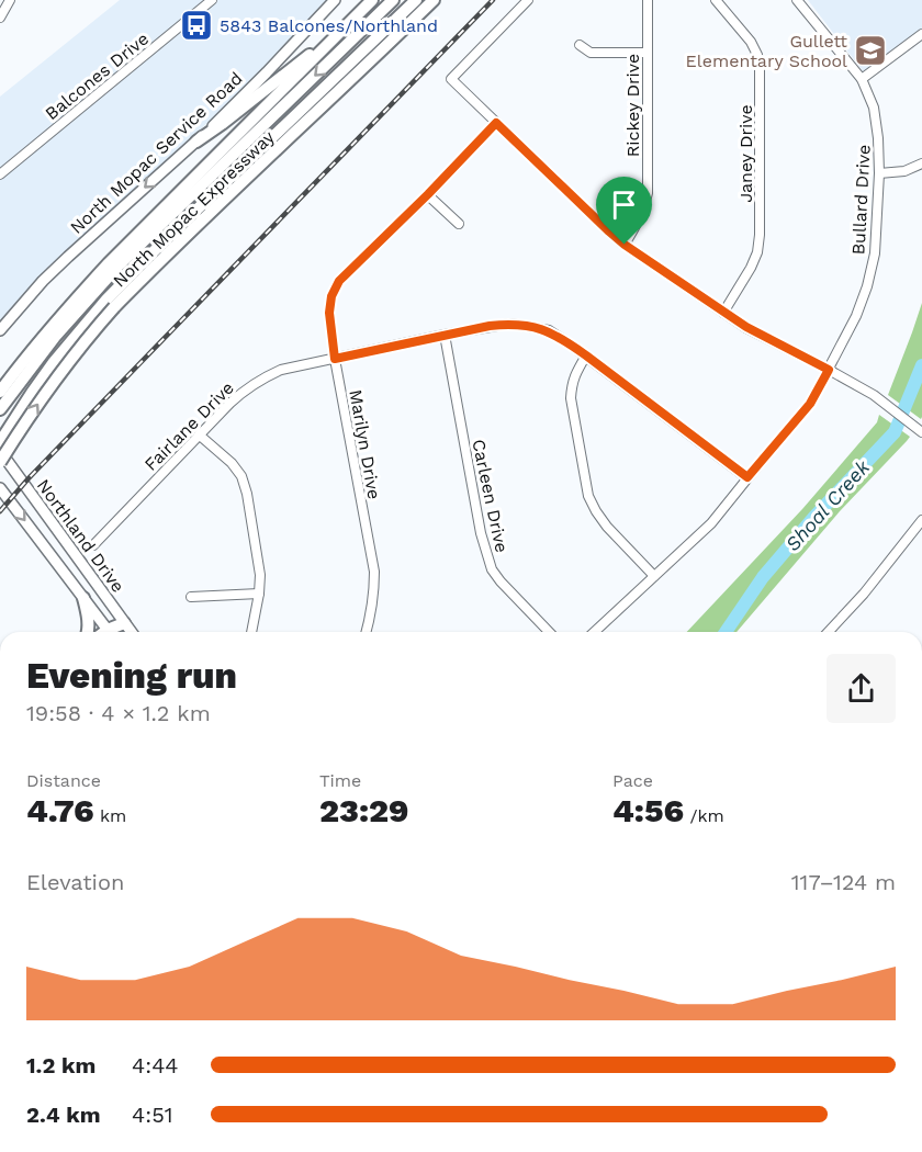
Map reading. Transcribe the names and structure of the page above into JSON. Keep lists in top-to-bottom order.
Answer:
{
  "streets": {
    "highway": ["North Mopac Expressway"],
    "main road": ["North Mopac Service Road", "Northland Drive"],
    "street": [
      "Balcones Drive",
      "Rickey Drive",
      "Janey Drive",
      "Bullard Drive",
      "Fairlane Drive",
      "Marilyn Drive",
      "Carleen Drive"
    ]
  },
  "crossings": [
    ["Bullard Drive", "Fairlane Drive"],
    ["Fairlane Drive", "Marilyn Drive"],
    ["Fairlane Drive", "Carleen Drive"]
  ],
  "one_way": ["North Mopac Service Road"],
  "water": ["Shoal Creek"],
  "places": {
    "bus stop": ["5843 Balcones/Northland"],
    "school or university": ["Gullett Elementary School"]
  },
  "page": {
    "heading": ["Evening run", "19:58 · 4 × 1.2 km"],
    "stats": [
      ["Distance", "4.76 km"],
      ["Time", "23:29"],
      ["Pace", "4:56 /km"]
    ],
    "chart": ["Elevation", "117–124 m"],
    "list": [
      {
        "name": "1.2 km",
        "note": "4:44"
      },
      {
        "name": "2.4 km",
        "note": "4:51"
      }
    ]
  }
}
